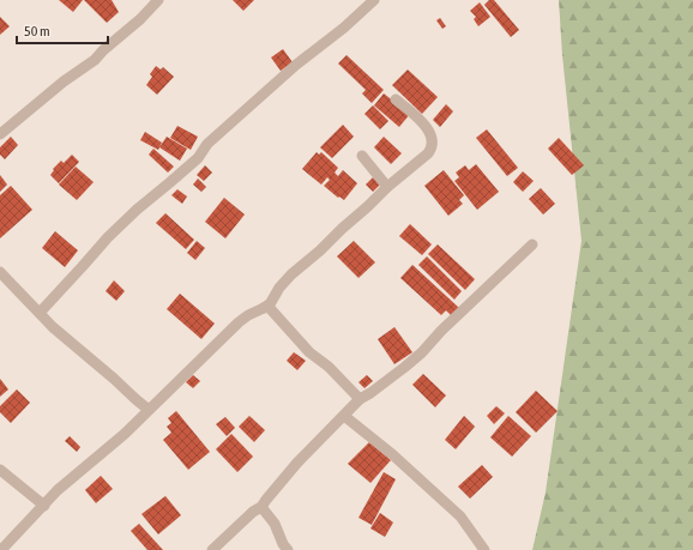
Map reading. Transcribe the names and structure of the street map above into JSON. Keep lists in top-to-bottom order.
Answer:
{
  "scale_bar": "50 m"
}
